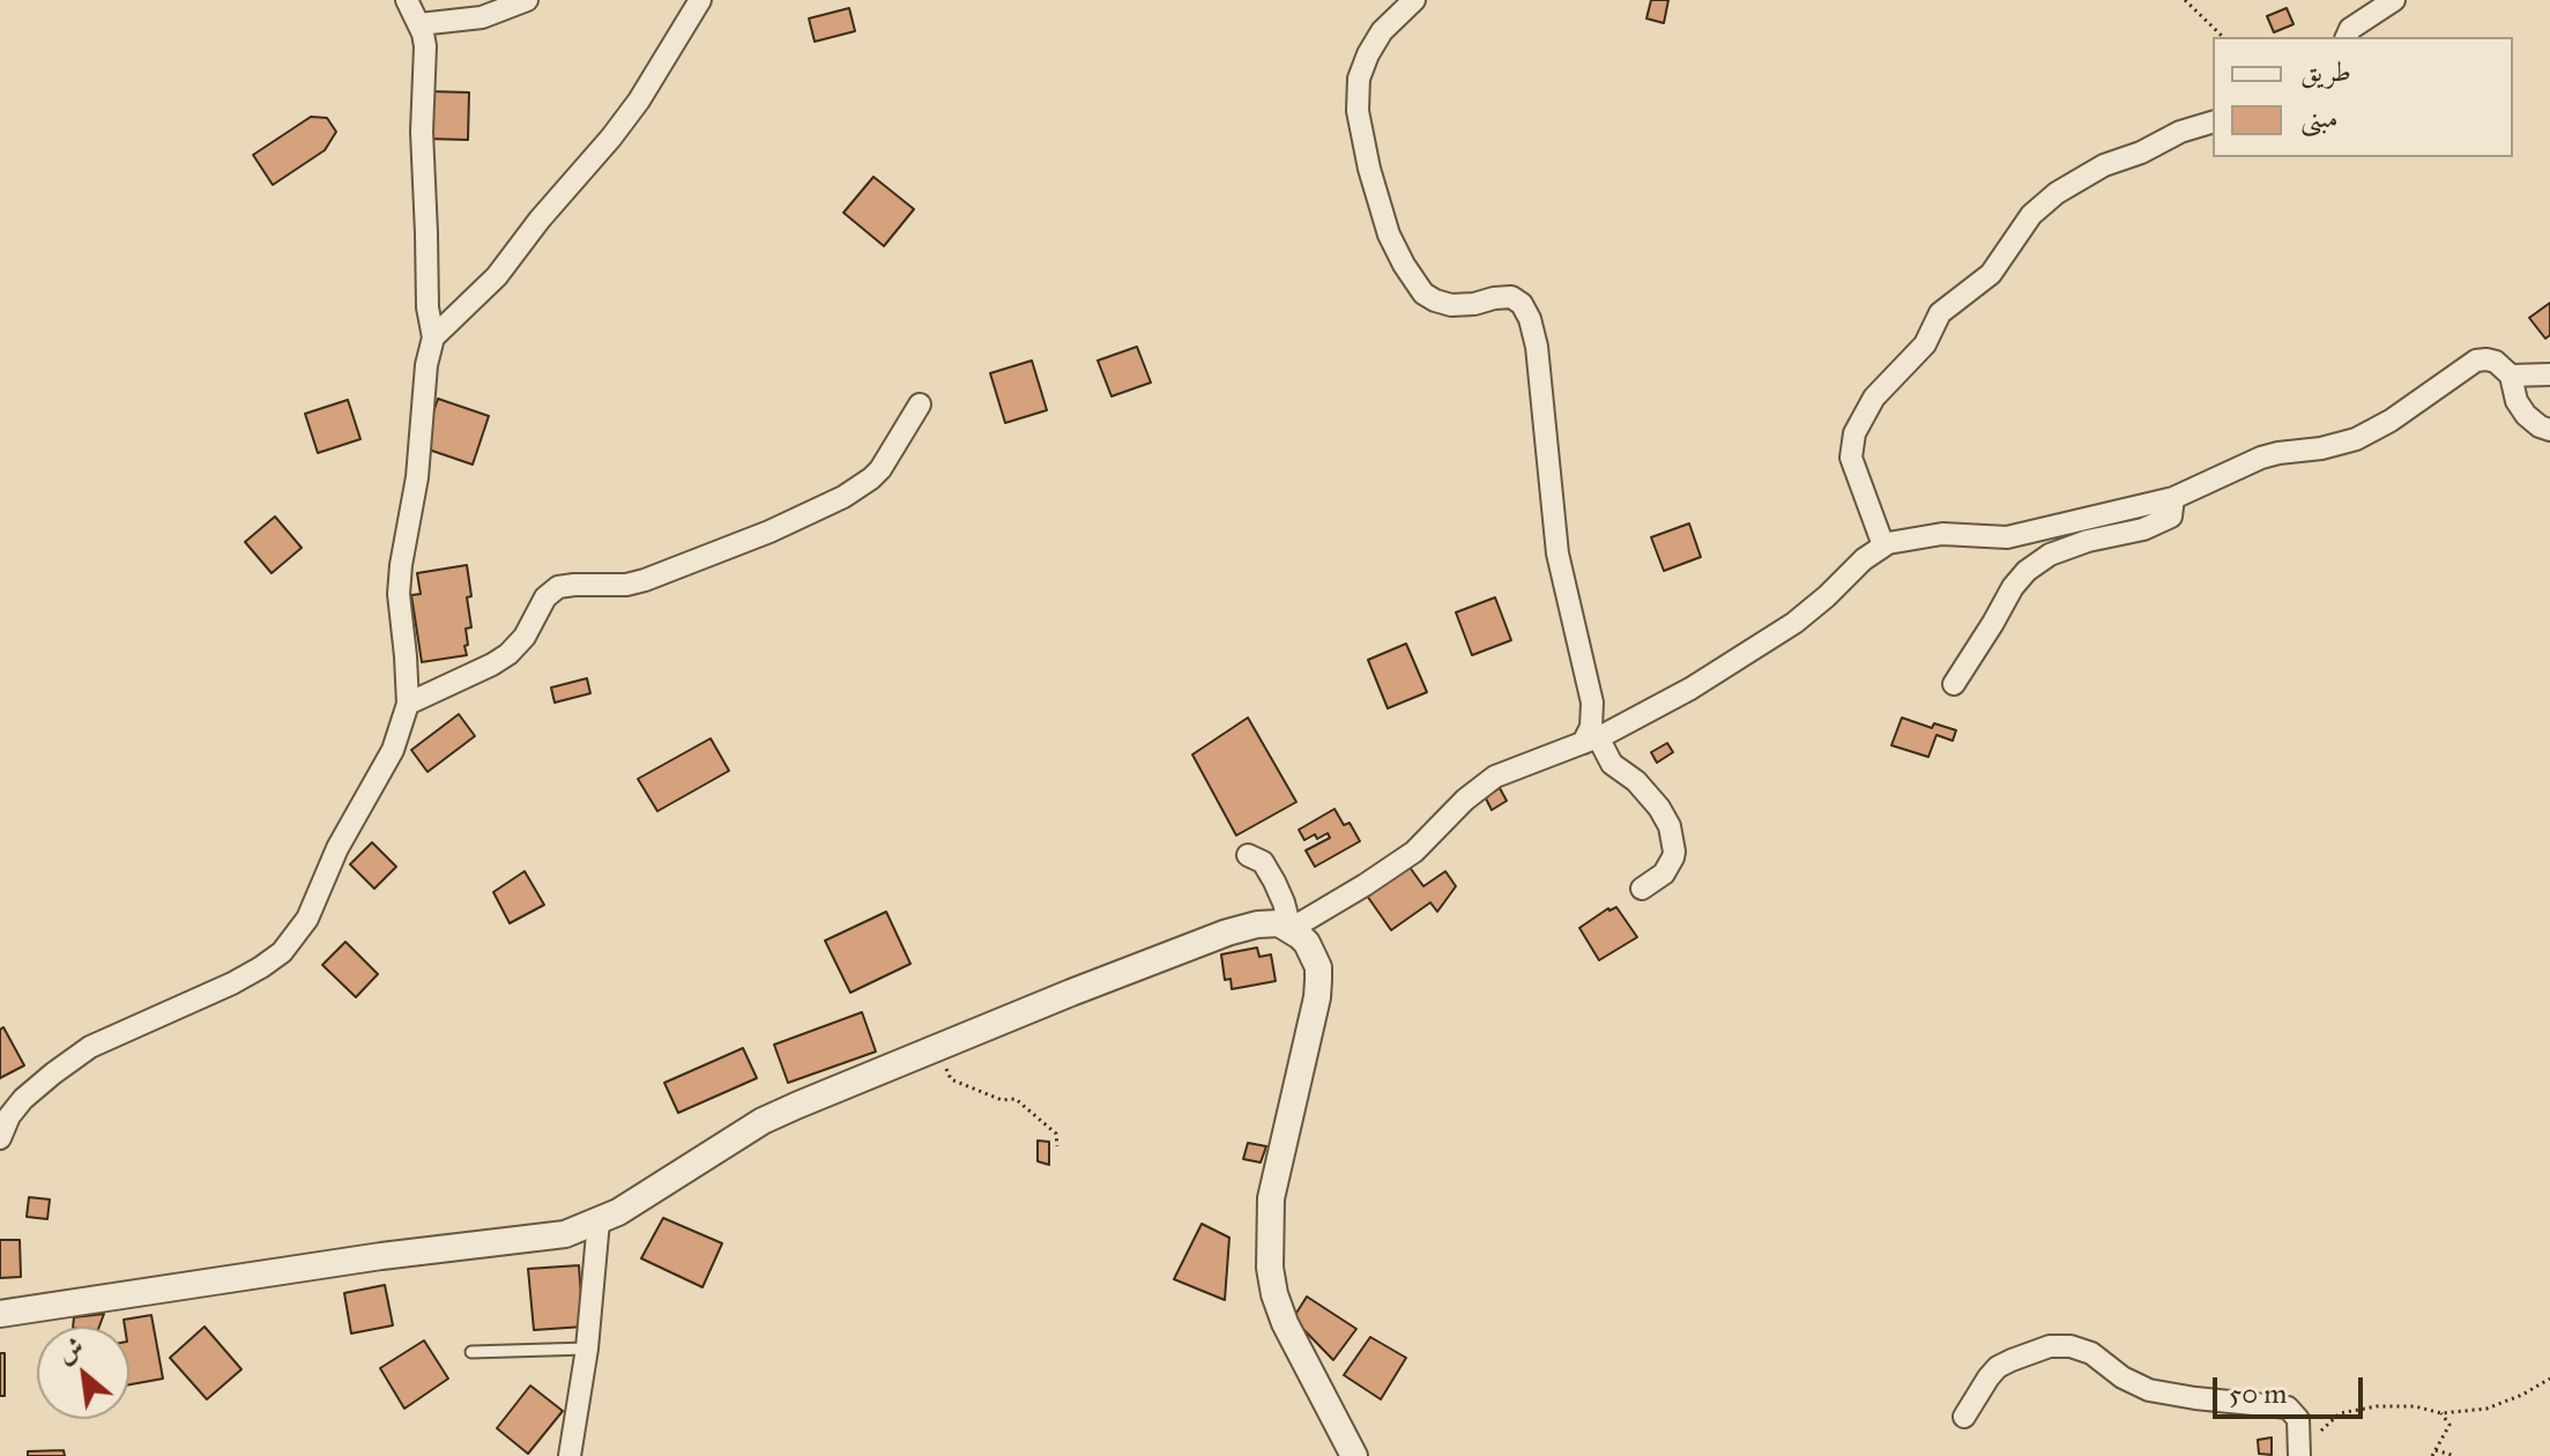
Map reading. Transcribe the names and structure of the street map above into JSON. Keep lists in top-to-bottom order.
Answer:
{
  "legend": ["طريق", "مبنى"],
  "scale_bar": "50 m",
  "north": "top left"
}
